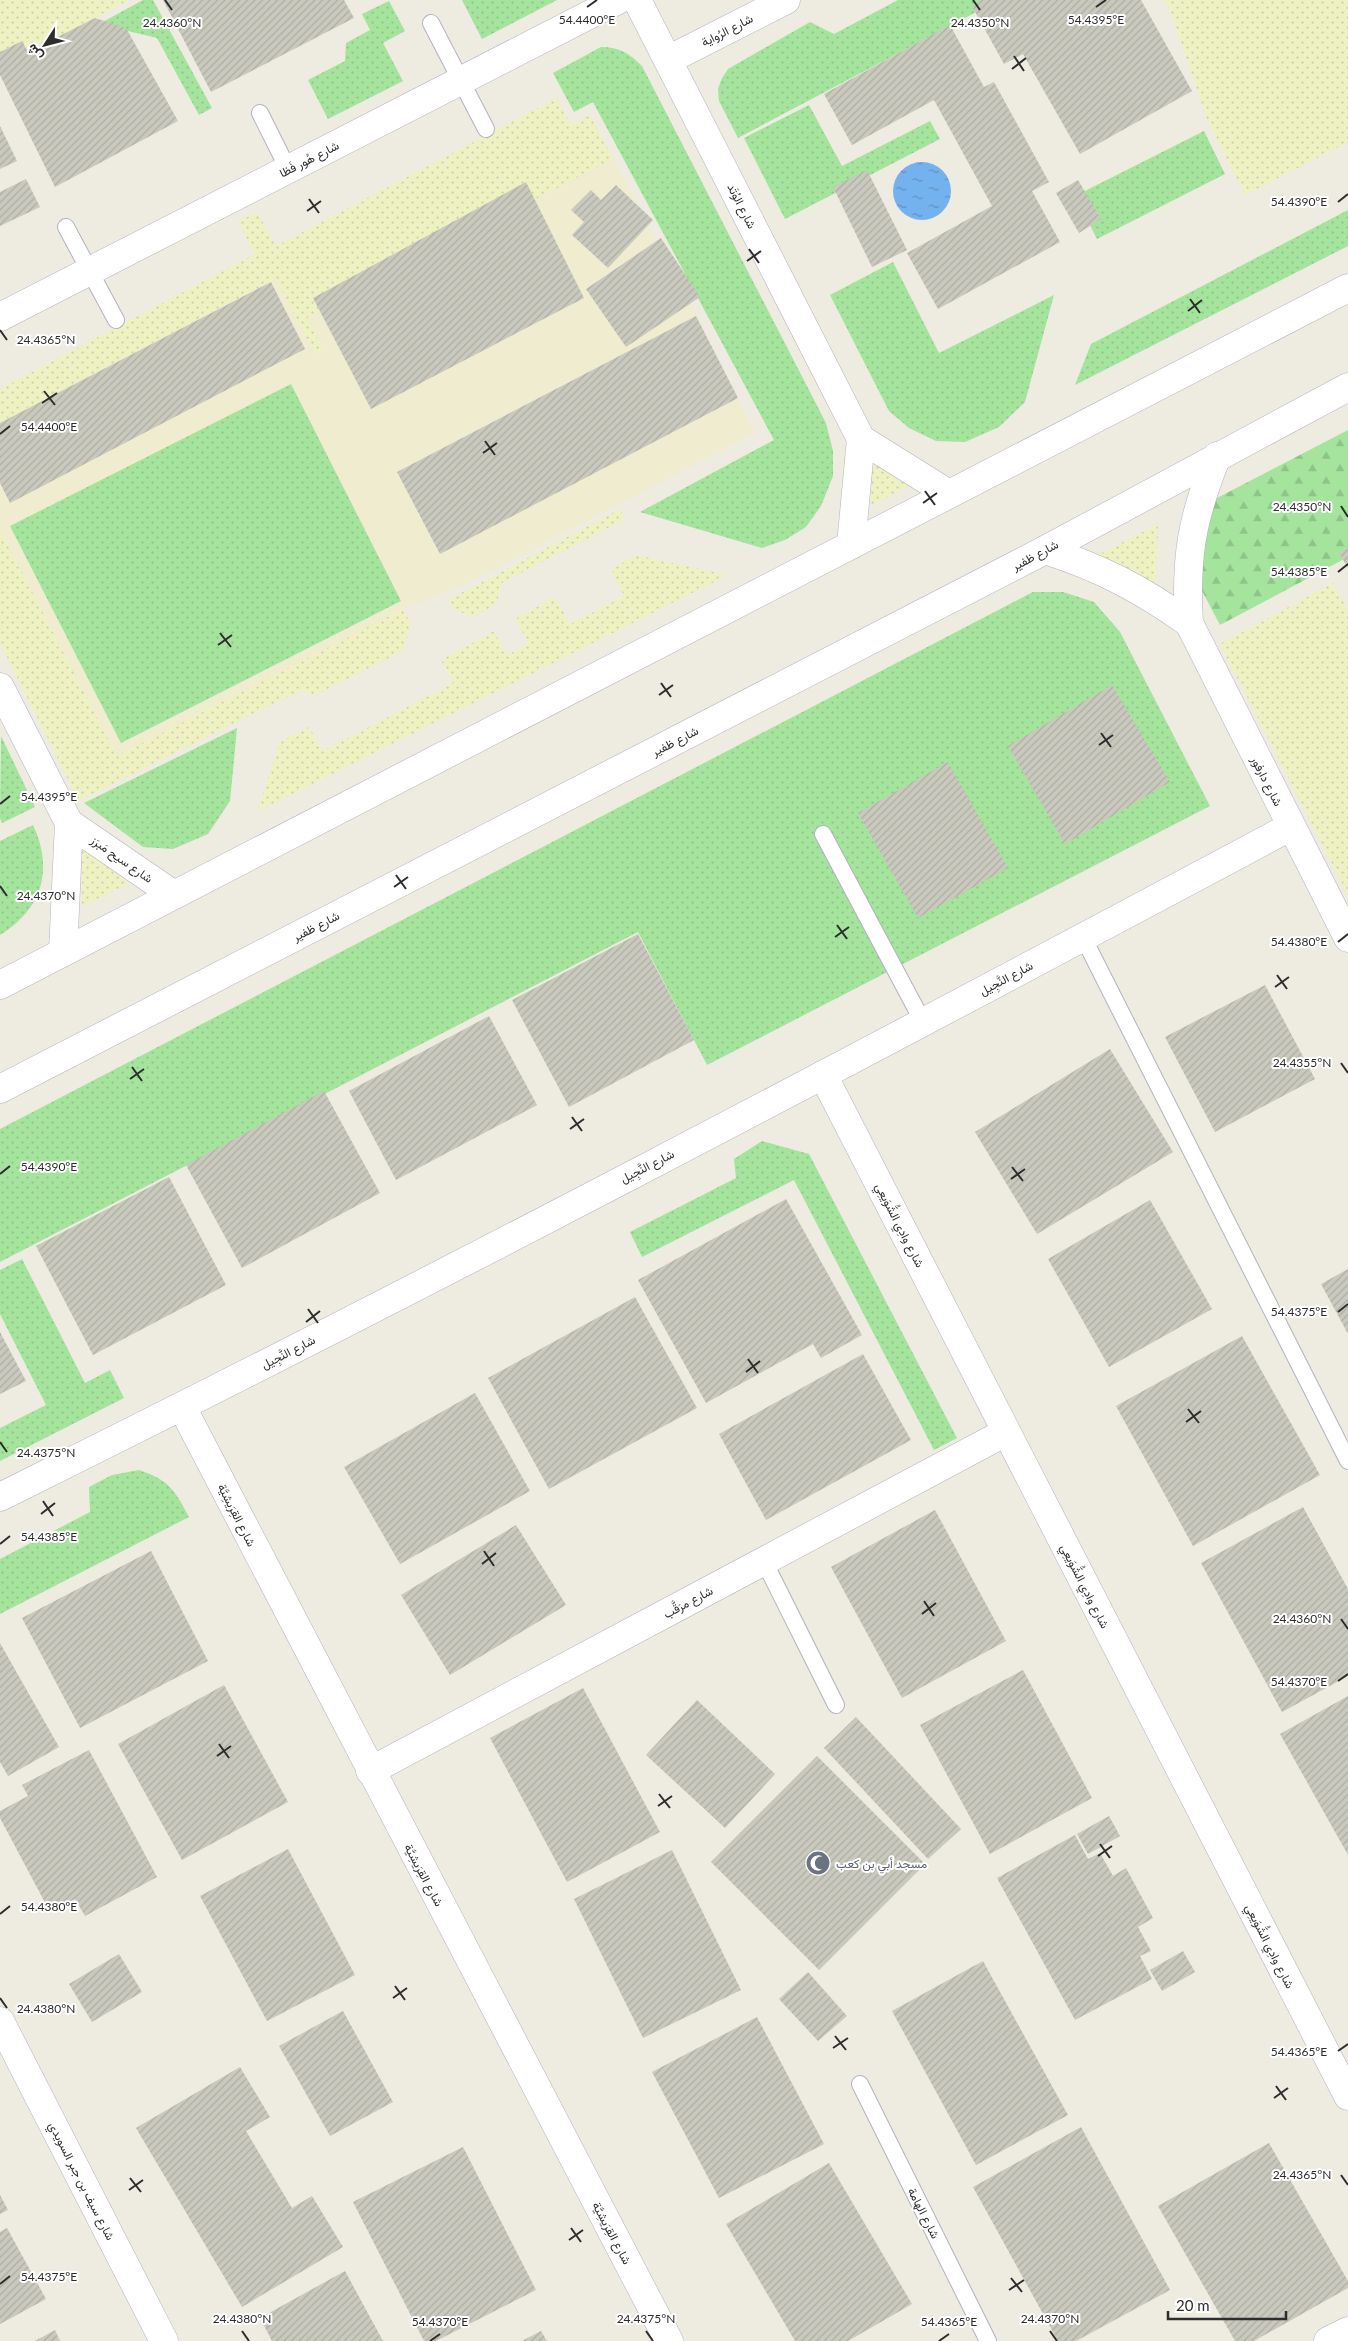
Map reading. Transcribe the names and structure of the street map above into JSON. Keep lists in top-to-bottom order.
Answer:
{
  "streets": {
    "street": [
      "شارع الرُواية",
      "شارع هُور فَظا",
      "شارع الوُتَد",
      "شارع ظفير",
      "شارع دارفور",
      "شارع سيح مَبرَز",
      "شارع النَّجِيل",
      "شارع وادِي الشُّوَيعِي",
      "شارع القِرَيشِيَّة",
      "شارع مرَقَّب",
      "شارع سيف بن جبر السويدي"
    ],
    "lane": ["شارع الهامة"]
  },
  "crossings": [
    ["شارع الرُواية", "شارع الوُتَد"],
    ["شارع ظفير", "شارع دارفور"],
    ["شارع دارفور", "شارع النَّجِيل"],
    ["شارع النَّجِيل", "شارع وادِي الشُّوَيعِي"],
    ["شارع النَّجِيل", "شارع القِرَيشِيَّة"],
    ["شارع وادِي الشُّوَيعِي", "شارع مرَقَّب"],
    ["شارع القِرَيشِيَّة", "شارع مرَقَّب"]
  ],
  "places": {
    "mosque": ["مسجد أبي بن كعب"]
  },
  "scale_bar": "20 m",
  "north": "bottom left",
  "coordinates": [
    "54.4400°E",
    "54.4395°E",
    "24.4360°N",
    "24.4350°N",
    "54.4390°E",
    "24.4365°N",
    "54.4385°E",
    "24.4370°N",
    "54.4380°E",
    "24.4355°N",
    "54.4375°E",
    "24.4375°N",
    "54.4370°E",
    "24.4380°N",
    "54.4365°E"
  ]
}
